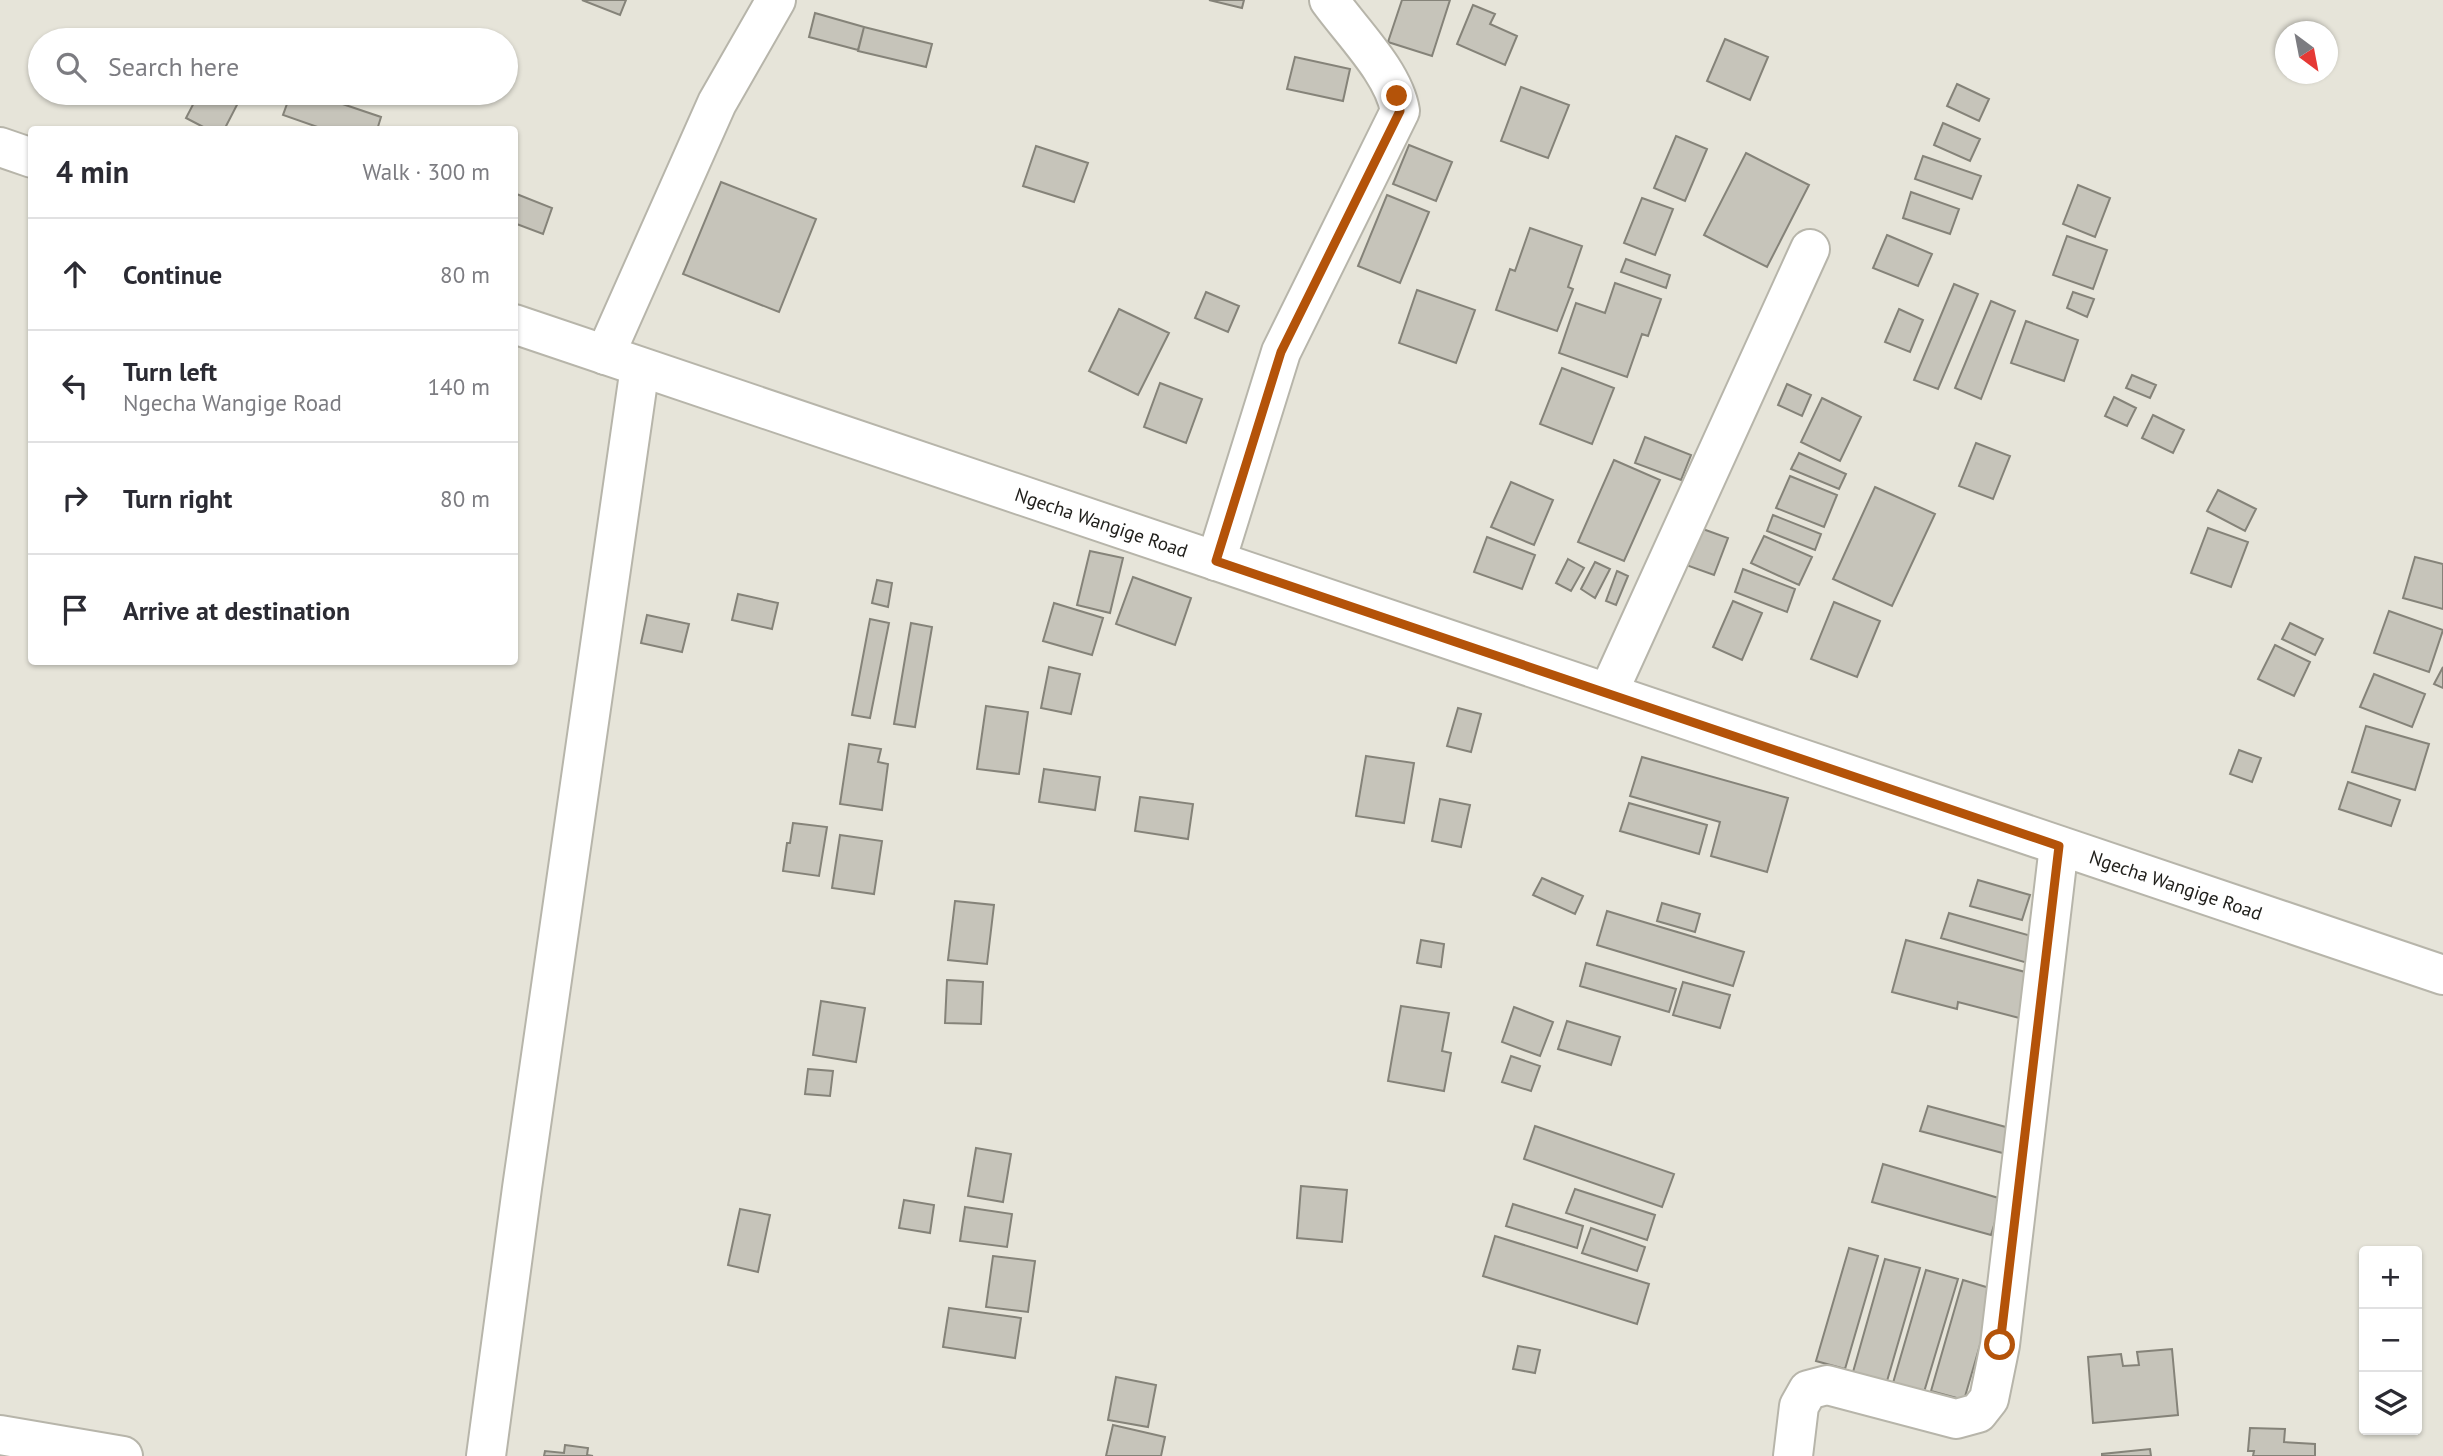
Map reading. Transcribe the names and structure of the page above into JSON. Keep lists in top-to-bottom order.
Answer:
{
  "streets": {
    "street": ["Ngecha Wangige Road"]
  },
  "north": "bottom right",
  "page": {
    "search": "Search here",
    "heading": ["4 min", "Walk · 300 m"],
    "list": [
      ["Continue", "80 m"],
      ["Turn left", "Ngecha Wangige Road", "140 m"],
      ["Turn right", "80 m"],
      "Arrive at destination"
    ],
    "map_buttons": ["+", "−"]
  }
}
